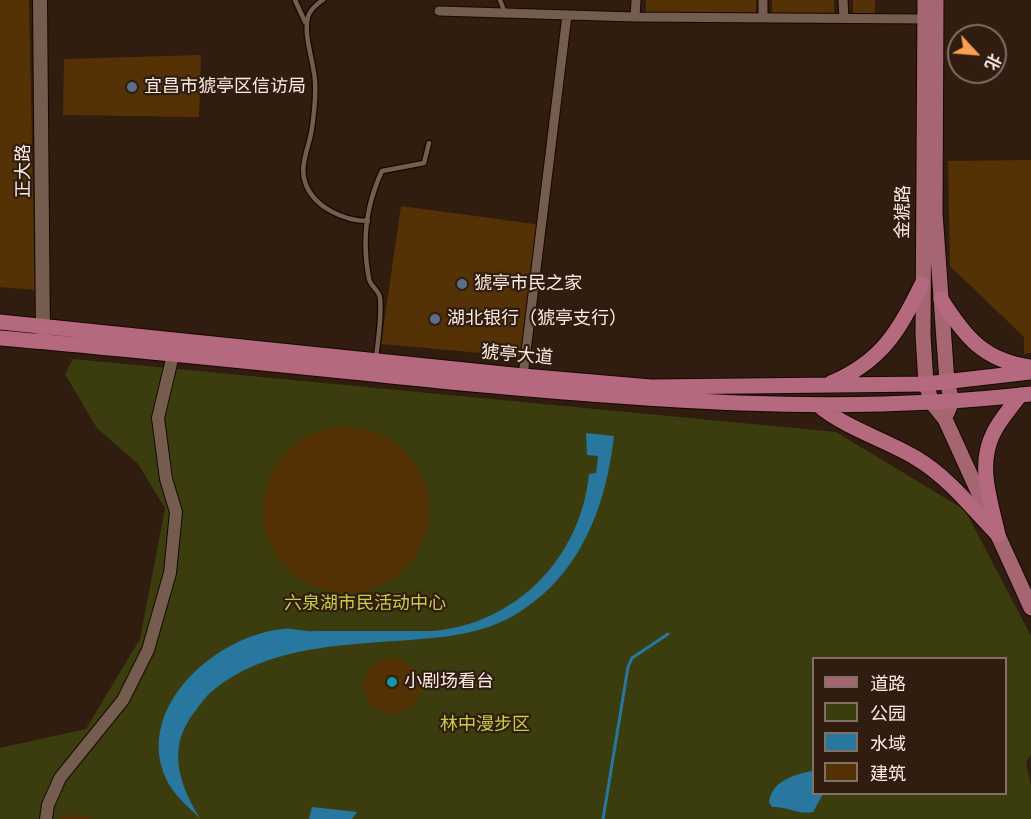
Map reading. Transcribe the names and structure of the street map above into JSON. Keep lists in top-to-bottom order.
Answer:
{
  "streets": {
    "highway": ["猇亭大道"],
    "main road": ["正大路", "金猇路"]
  },
  "crossings": [
    ["正大路", "猇亭大道"],
    ["金猇路", "猇亭大道"]
  ],
  "parks": ["六泉湖市民活动中心", "林中漫步区"],
  "places": [
    "宜昌市猇亭区信访局",
    "猇亭市民之家",
    "湖北银行（猇亭支行）",
    "小剧场看台"
  ],
  "legend": [
    "道路",
    "公园",
    "水域",
    "建筑"
  ],
  "north": "bottom right"
}
